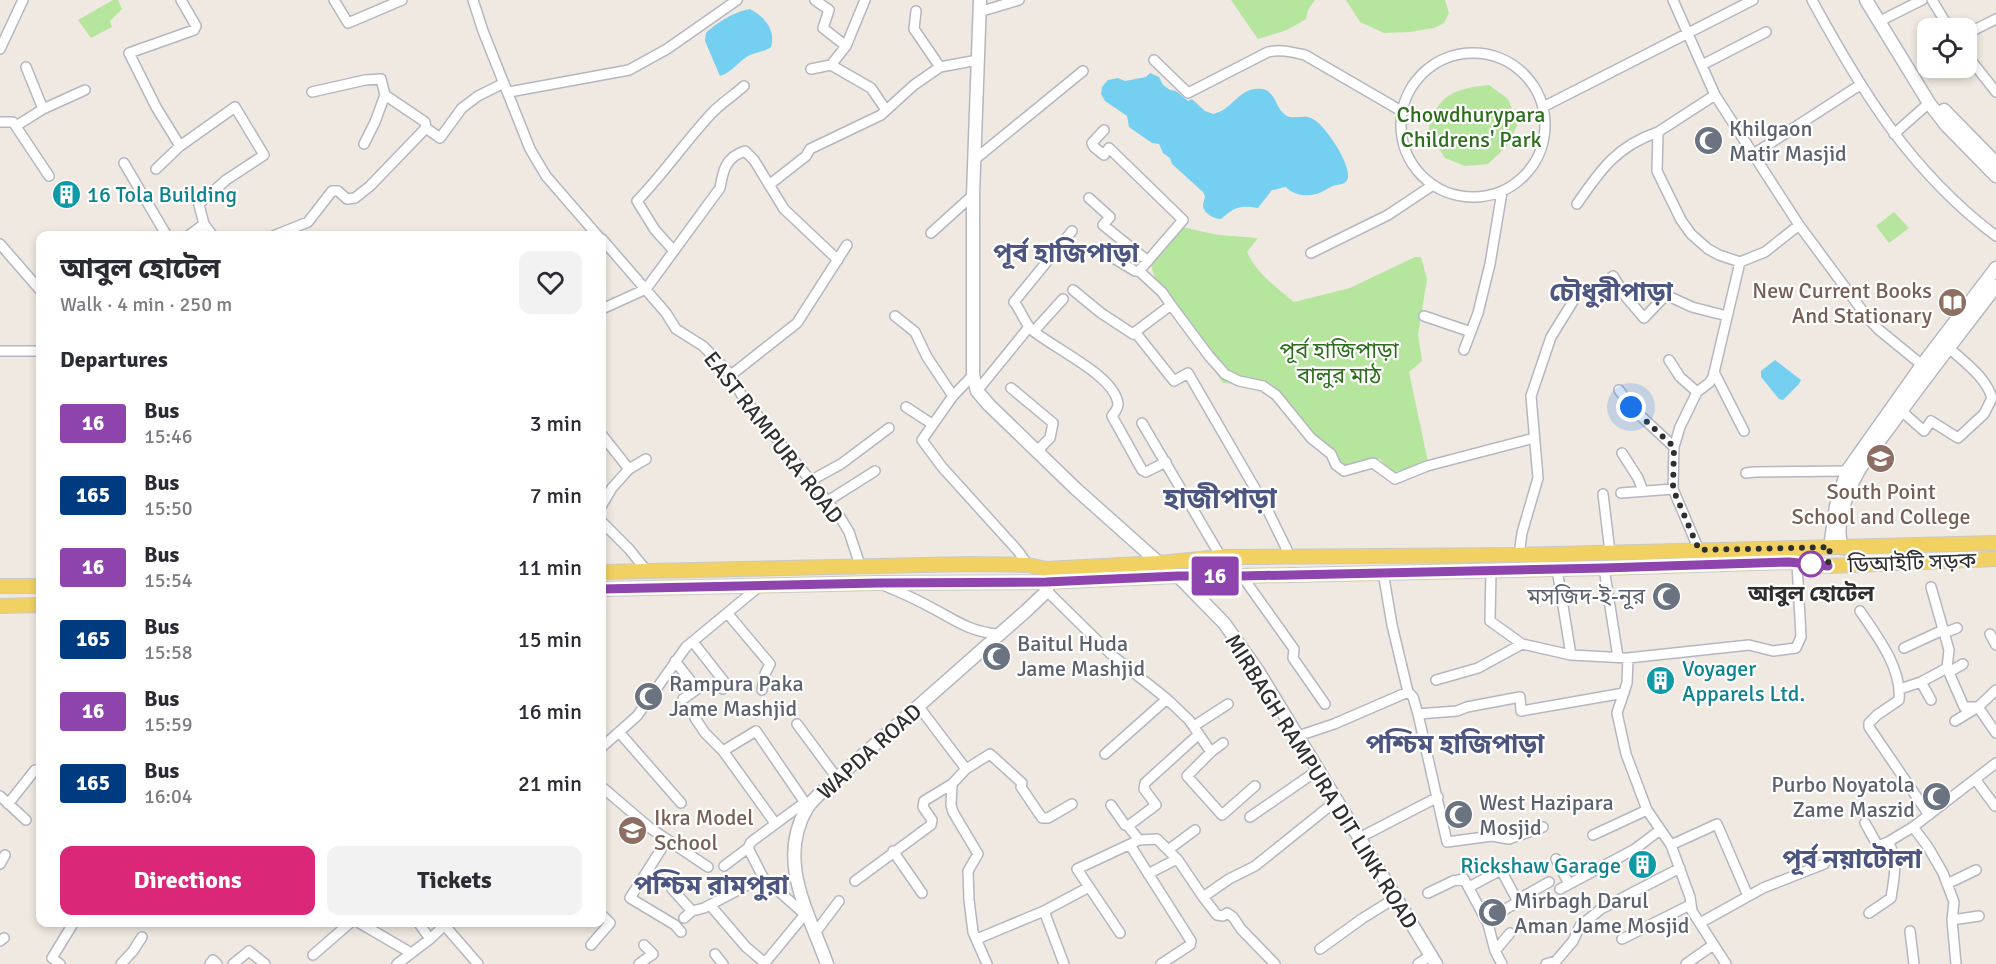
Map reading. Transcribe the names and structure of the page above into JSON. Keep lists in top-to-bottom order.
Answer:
{
  "streets": {
    "main road": ["ডিআইটি সড়ক"],
    "street": ["EAST RAMPURA ROAD", "WAPDA ROAD", "MIRBAGH RAMPURA DIT LINK ROAD"]
  },
  "crossings": [
    ["ডিআইটি সড়ক", "WAPDA ROAD"],
    ["ডিআইটি সড়ক", "MIRBAGH RAMPURA DIT LINK ROAD"]
  ],
  "districts": [
    "পূর্ব হাজিপাড়া",
    "চৌধুরীপাড়া",
    "হাজীপাড়া",
    "পশ্চিম হাজিপাড়া",
    "পূর্ব নয়াটোলা",
    "পশ্চিম রামপুরা"
  ],
  "parks": ["Chowdhurypara Childrens' Park", "পূর্ব হাজিপাড়া বালুর মাঠ"],
  "places": {
    "mosque": [
      "Khilgaon Matir Masjid",
      "মসজিদ-ই-নূর",
      "Baitul Huda Jame Mashjid",
      "Rampura Paka Jame Mashjid",
      "Purbo Noyatola Zame Maszid",
      "West Hazipara Mosjid",
      "Mirbagh Darul Aman Jame Mosjid"
    ],
    "building": ["16 Tola Building", "Voyager Apparels Ltd.", "Rickshaw Garage"],
    "library": ["New Current Books And Stationary"],
    "school or university": ["South Point School and College", "Ikra Model School"],
    "other": ["আবুল হোটেল"]
  },
  "lines": ["bus line 16"],
  "page": {
    "on_map": "16",
    "heading": [
      ["আবুল হোটেল", "Walk · 4 min · 250 m"],
      "Departures"
    ],
    "list": [
      {
        "mark": "16",
        "name": "Bus",
        "note": "15:46",
        "value": "3 min"
      },
      {
        "mark": "165",
        "name": "Bus",
        "note": "15:50",
        "value": "7 min"
      },
      {
        "mark": "16",
        "name": "Bus",
        "note": "15:54",
        "value": "11 min"
      },
      {
        "mark": "165",
        "name": "Bus",
        "note": "15:58",
        "value": "15 min"
      },
      {
        "mark": "16",
        "name": "Bus",
        "note": "15:59",
        "value": "16 min"
      },
      {
        "mark": "165",
        "name": "Bus",
        "note": "16:04",
        "value": "21 min"
      }
    ],
    "buttons": ["Directions", "Tickets"]
  }
}
